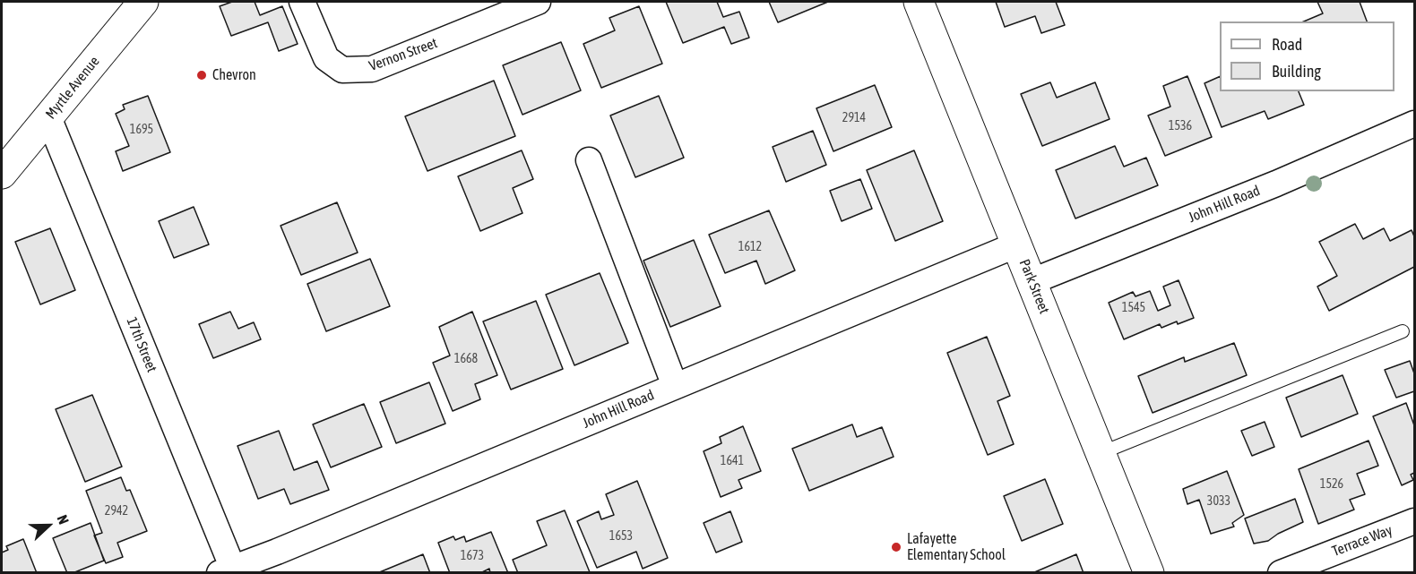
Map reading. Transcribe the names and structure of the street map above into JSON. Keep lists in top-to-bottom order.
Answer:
{
  "streets": {
    "street": [
      "Vernon Street",
      "Myrtle Avenue",
      "John Hill Road",
      "Park Street",
      "17th Street",
      "Terrace Way"
    ]
  },
  "crossings": [
    ["Myrtle Avenue", "17th Street"],
    ["John Hill Road", "Park Street"],
    ["John Hill Road", "17th Street"]
  ],
  "places": ["Chevron", "Lafayette Elementary School"],
  "house_numbers": [
    "2914",
    "1536",
    "1695",
    "1612",
    "1545",
    "1668",
    "1641",
    "1526",
    "3033",
    "2942",
    "1653",
    "1673"
  ],
  "legend": ["Road", "Building"],
  "north": "right"
}
